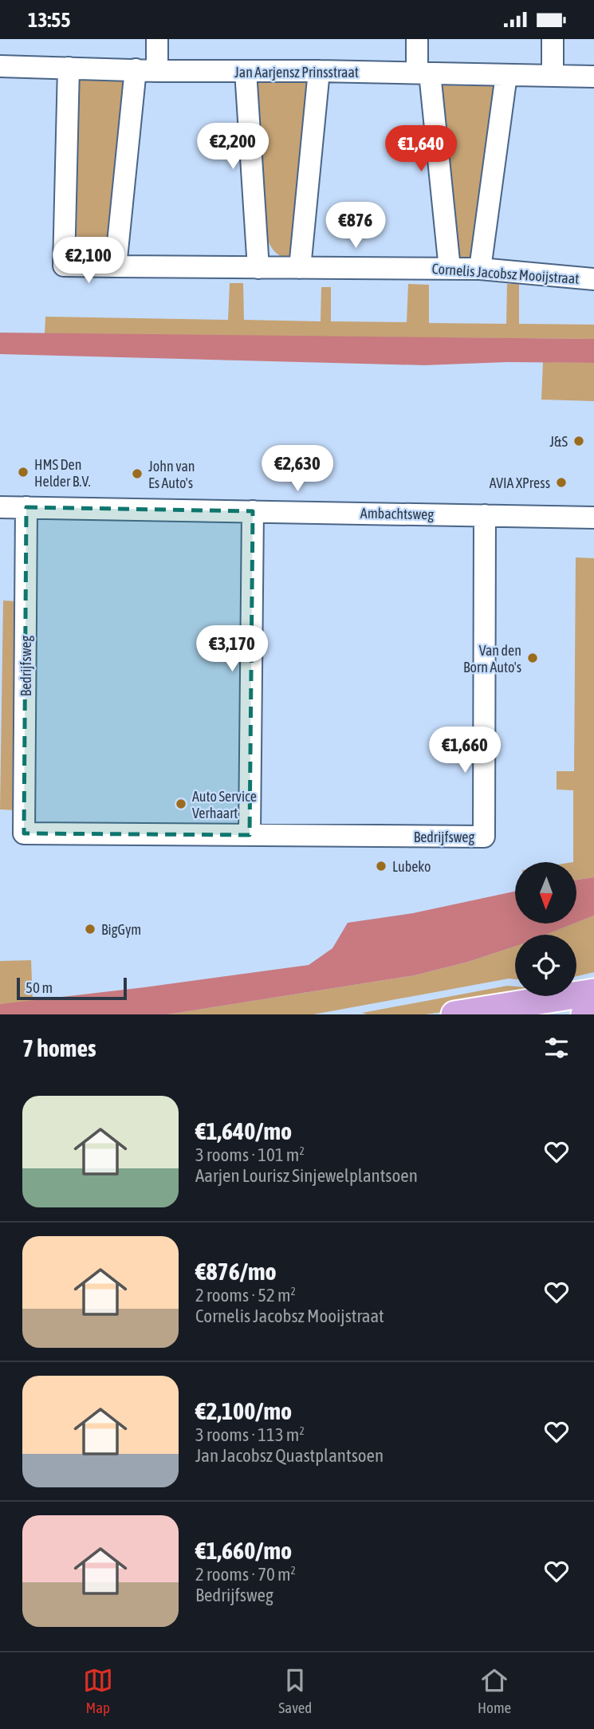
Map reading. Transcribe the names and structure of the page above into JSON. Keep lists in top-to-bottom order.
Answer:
{
  "streets": {
    "street": [
      "Jan Aarjensz Prinsstraat",
      "Cornelis Jacobsz Mooijstraat",
      "Ambachtsweg",
      "Bedrijfsweg"
    ]
  },
  "crossings": [
    ["Jan Aarjensz Prinsstraat", "Cornelis Jacobsz Mooijstraat"],
    ["Ambachtsweg", "Bedrijfsweg"]
  ],
  "places": [
    "J&S",
    "HMS Den Helder B.V.",
    "John van Es Auto's",
    "AVIA XPress",
    "Van den Born Auto's",
    "Auto Service Verhaart",
    "Lubeko",
    "BigGym"
  ],
  "scale_bar": "50 m",
  "north": "bottom",
  "page": {
    "status": "13:55",
    "price": [
      "€2,200",
      "€1,640",
      "€876",
      "€2,100",
      "€2,630",
      "€3,170",
      "€1,660"
    ],
    "scale": "50 m",
    "heading": "7 homes",
    "list": [
      {
        "name": "€1,640/mo",
        "note": "3 rooms · 101 m² · Aarjen Lourisz Sinjewelplantsoen"
      },
      {
        "name": "€876/mo",
        "note": "2 rooms · 52 m² · Cornelis Jacobsz Mooijstraat"
      },
      {
        "name": "€2,100/mo",
        "note": "3 rooms · 113 m² · Jan Jacobsz Quastplantsoen"
      },
      {
        "name": "€1,660/mo",
        "note": "2 rooms · 70 m² · Bedrijfsweg"
      }
    ],
    "tabs": ["Map", "Saved", "Home"]
  }
}
